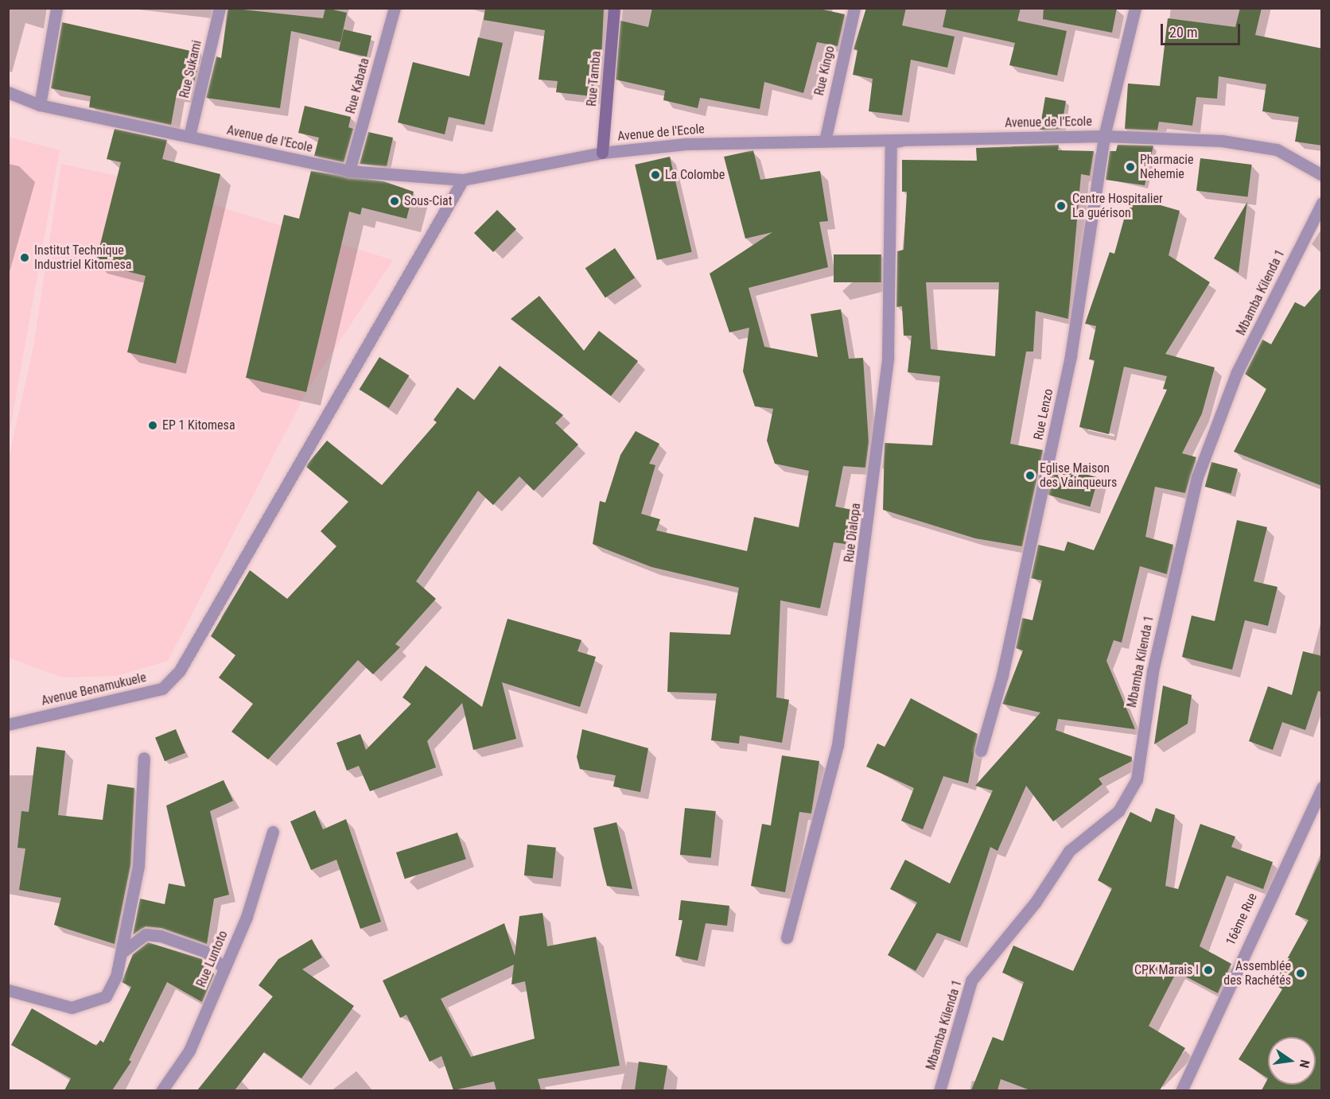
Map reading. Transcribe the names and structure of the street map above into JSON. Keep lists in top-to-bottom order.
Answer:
{
  "streets": {
    "street": [
      "Rue Sukami",
      "Rue Kingo",
      "Rue Tamba",
      "Rue Kabata",
      "Avenue de l'Ecole",
      "Mbamba Kilenda 1",
      "Rue Lenzo",
      "Rue Dialopa",
      "Avenue Benamukuele",
      "16ème Rue",
      "Rue Luntoto"
    ]
  },
  "crossings": [
    ["Rue Sukami", "Avenue de l'Ecole"],
    ["Rue Kingo", "Avenue de l'Ecole"],
    ["Rue Tamba", "Avenue de l'Ecole"],
    ["Rue Kabata", "Avenue de l'Ecole"],
    ["Avenue de l'Ecole", "Rue Lenzo"],
    ["Avenue de l'Ecole", "Rue Dialopa"],
    ["Avenue de l'Ecole", "Avenue Benamukuele"]
  ],
  "places": [
    "Pharmacie Nehemie",
    "La Colombe",
    "Sous-Ciat",
    "Centre Hospitalier La guérison",
    "Institut Technique Industriel Kitomesa",
    "EP 1 Kitomesa",
    "Eglise Maison des Vainqueurs",
    "CPK Marais I",
    "Assemblée des Rachétés"
  ],
  "scale_bar": "20 m",
  "north": "right"
}
